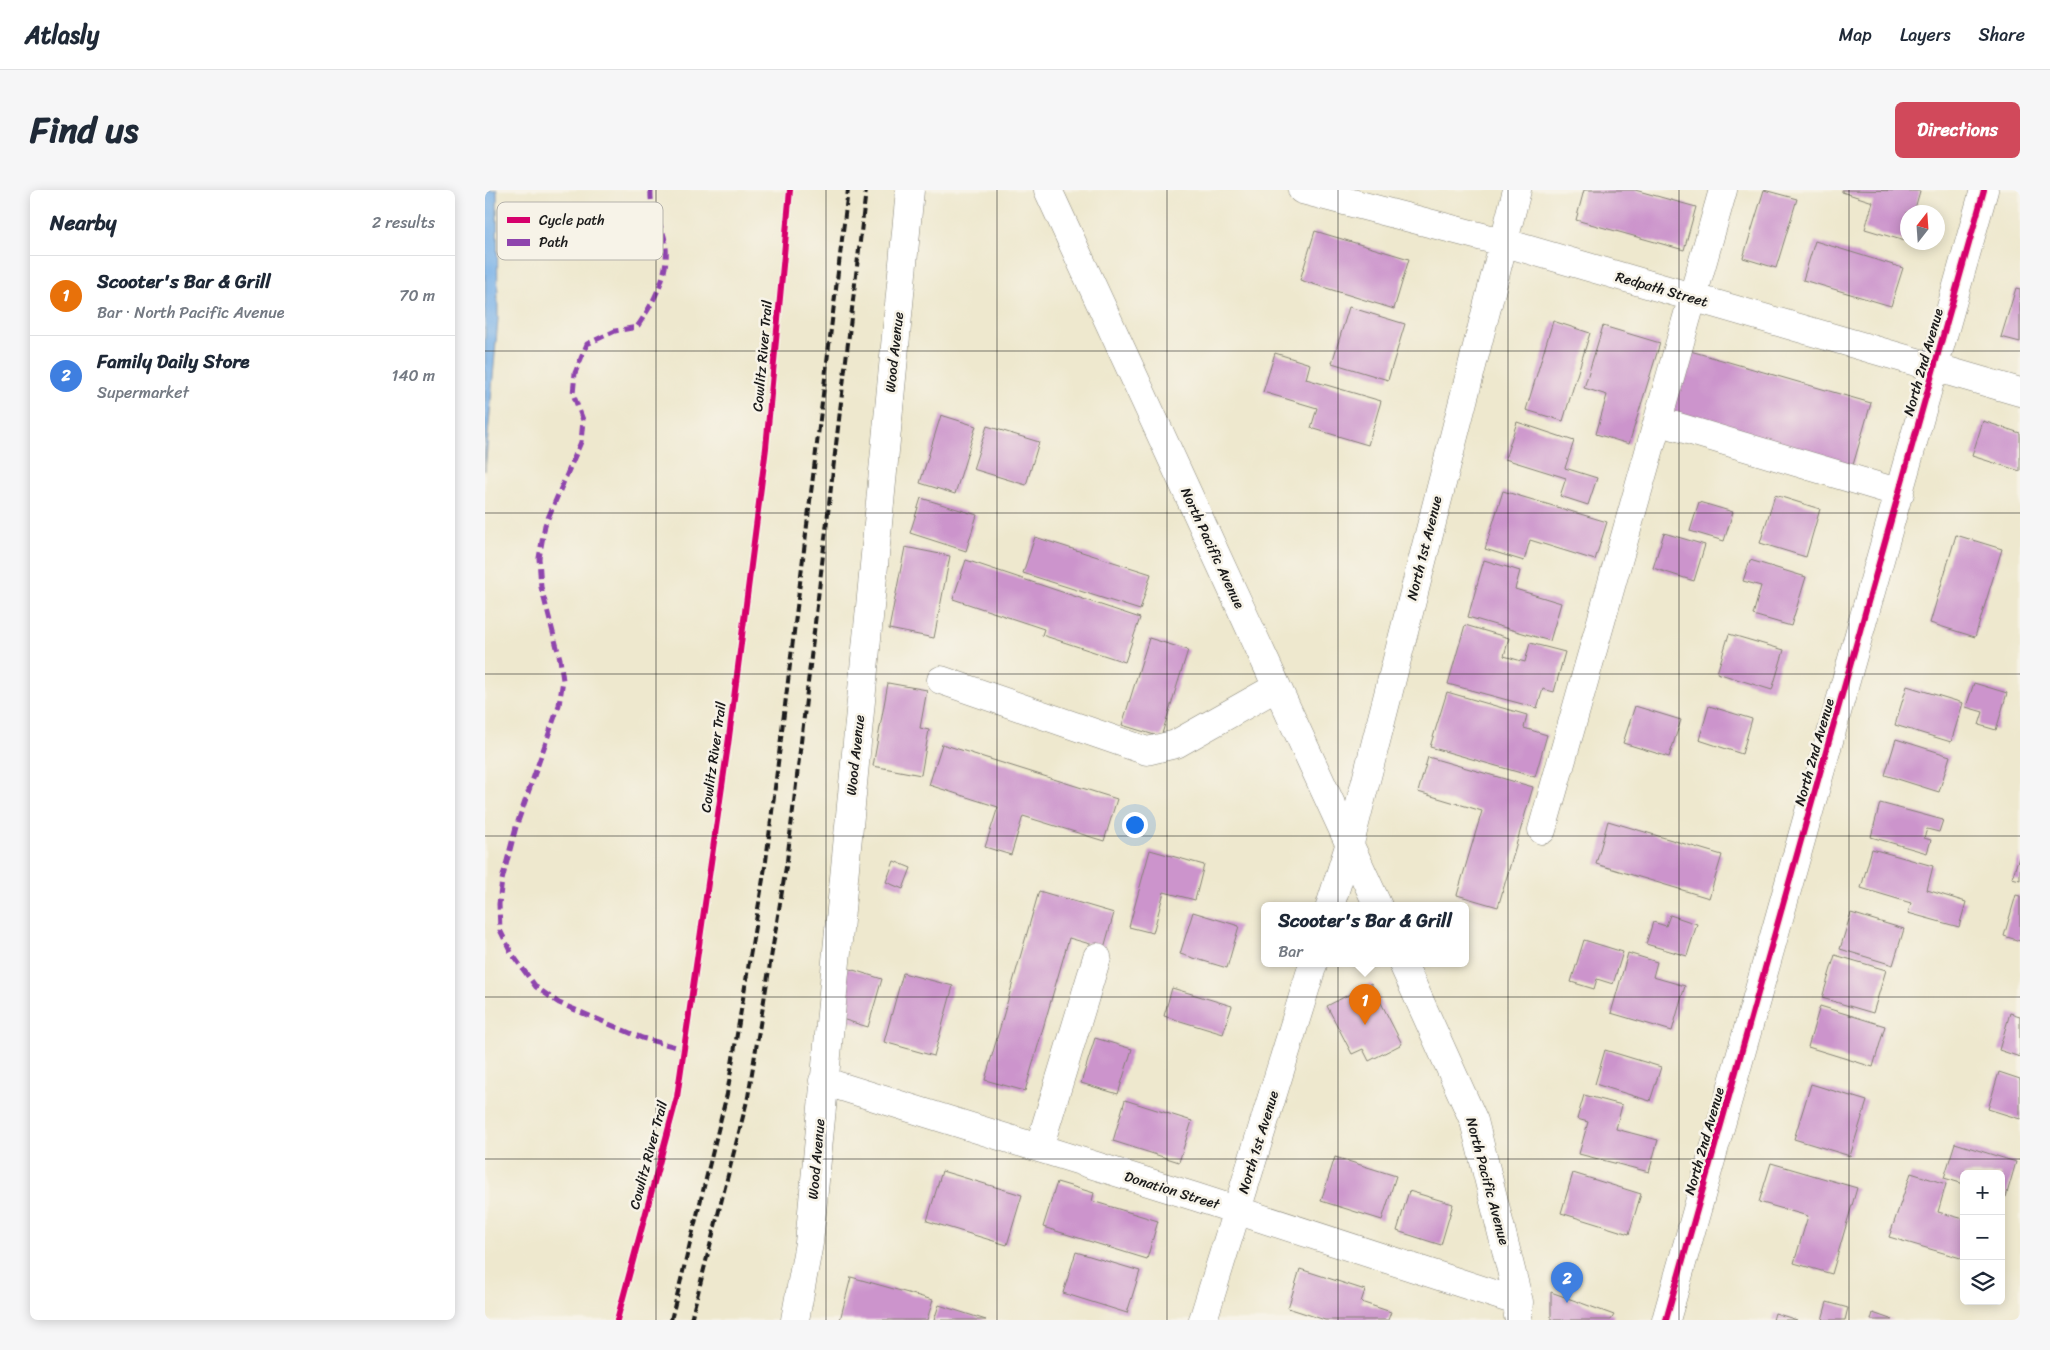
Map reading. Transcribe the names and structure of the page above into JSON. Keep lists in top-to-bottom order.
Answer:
{
  "streets": {
    "street": [
      "Redpath Street",
      "Wood Avenue",
      "North 2nd Avenue",
      "North Pacific Avenue",
      "North 1st Avenue",
      "Donation Street"
    ],
    "cycle path": ["Cowlitz River Trail"]
  },
  "crossings": [
    ["Redpath Street", "North 2nd Avenue"],
    ["Redpath Street", "North 1st Avenue"],
    ["Wood Avenue", "Donation Street"],
    ["North Pacific Avenue", "North 1st Avenue"],
    ["North Pacific Avenue", "Donation Street"],
    ["North 1st Avenue", "Donation Street"]
  ],
  "legend": ["Cycle path", "Path"],
  "north": "top",
  "page": {
    "header": "Atlasly",
    "nav": ["Map", "Layers", "Share"],
    "title": "Find us",
    "buttons": "Directions",
    "heading": ["Nearby", "2 results"],
    "list": [
      {
        "mark": "1",
        "name": "Scooter's Bar & Grill",
        "note": "Bar · North Pacific Avenue",
        "value": "70 m"
      },
      {
        "mark": "2",
        "name": "Family Daily Store",
        "note": "Supermarket",
        "value": "140 m"
      }
    ],
    "popup": ["Scooter's Bar & Grill", "Bar"],
    "pins": ["1", "2"],
    "map_buttons": ["+", "−"]
  }
}
